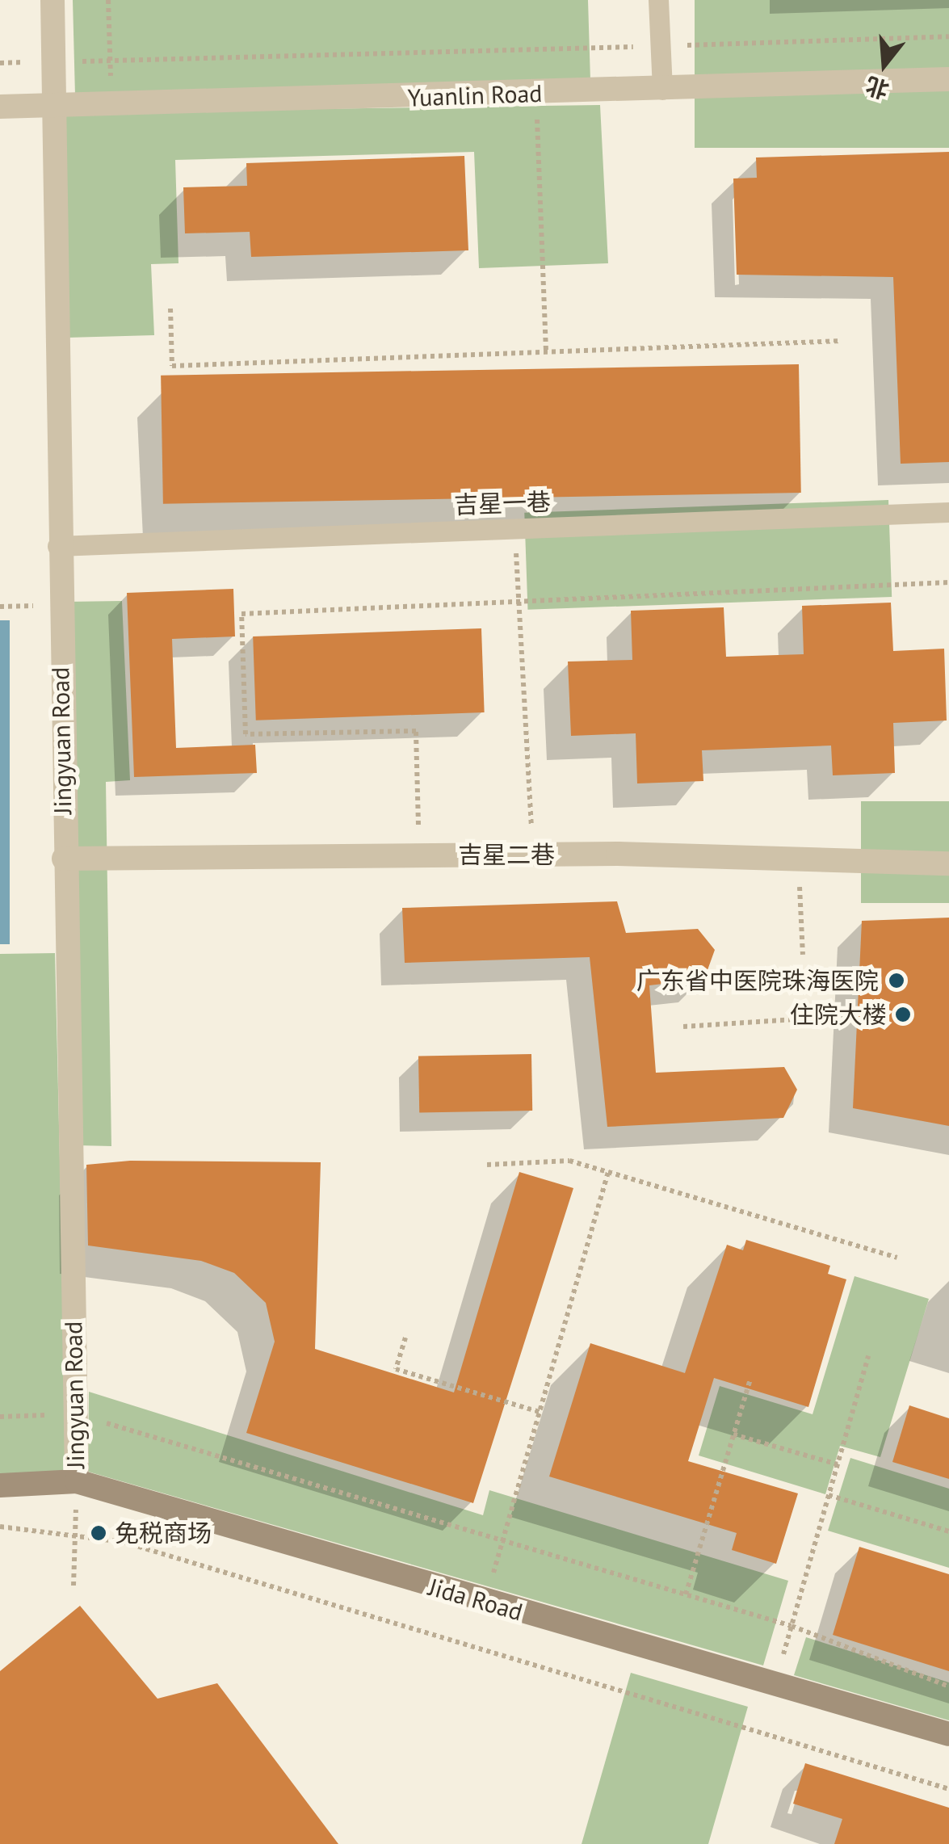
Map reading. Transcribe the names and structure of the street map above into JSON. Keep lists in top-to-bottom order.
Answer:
{
  "streets": {
    "main road": ["Jida Road"],
    "street": ["Yuanlin Road", "Jingyuan Road", "吉星二巷"],
    "lane": ["吉星一巷"]
  },
  "crossings": [
    ["Yuanlin Road", "Jingyuan Road"],
    ["吉星一巷", "Jingyuan Road"],
    ["Jingyuan Road", "吉星二巷"],
    ["Jingyuan Road", "Jida Road"]
  ],
  "places": ["广东省中医院珠海医院", "住院大楼", "免税商场"],
  "north": "bottom"
}
